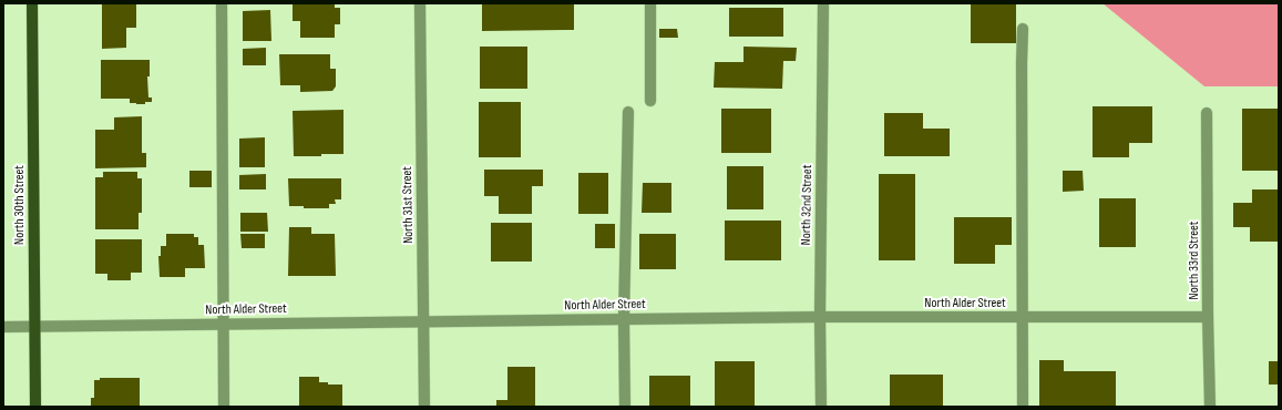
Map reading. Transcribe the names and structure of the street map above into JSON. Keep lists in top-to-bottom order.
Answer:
{
  "streets": {
    "main road": ["North 30th Street"],
    "street": [
      "North 31st Street",
      "North 32nd Street",
      "North 33rd Street",
      "North Alder Street"
    ]
  },
  "crossings": [
    ["North 30th Street", "North Alder Street"],
    ["North 31st Street", "North Alder Street"],
    ["North 32nd Street", "North Alder Street"],
    ["North 33rd Street", "North Alder Street"]
  ]
}
